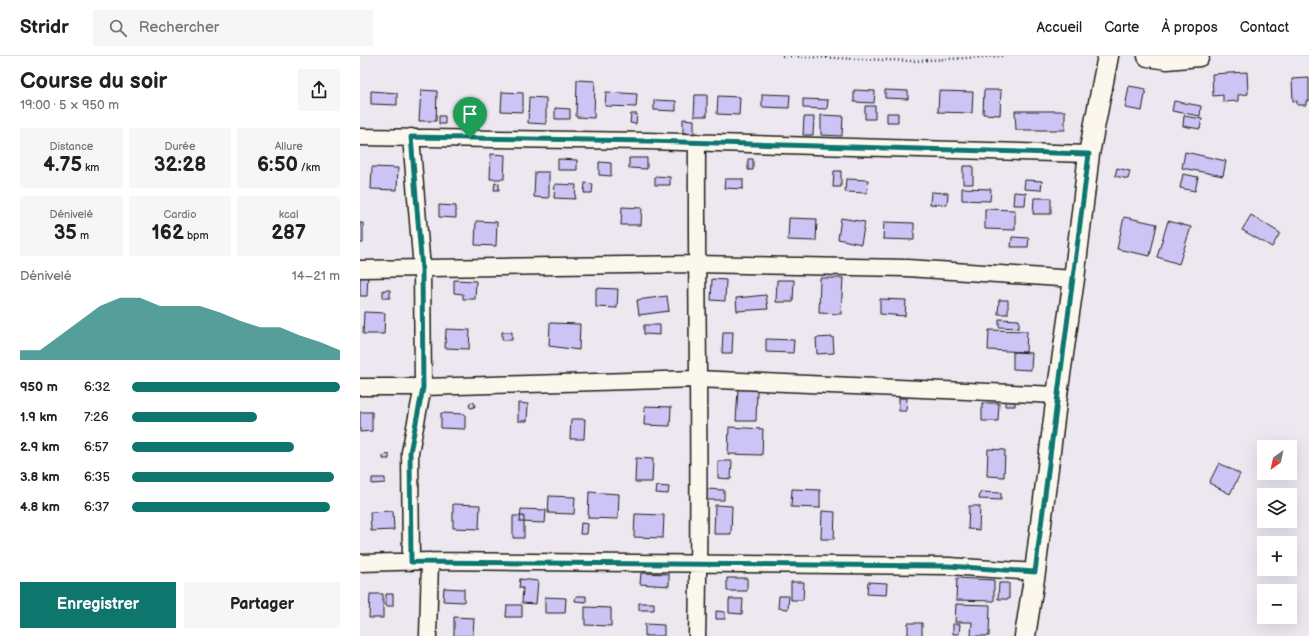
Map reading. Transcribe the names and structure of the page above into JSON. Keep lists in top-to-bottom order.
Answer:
{
  "north": "bottom left",
  "page": {
    "header": "Stridr",
    "search": "Rechercher",
    "nav": [
      "Accueil",
      "Carte",
      "À propos",
      "Contact"
    ],
    "heading": ["Course du soir", "19:00 · 5 × 950 m"],
    "stats": [
      ["Distance", "4.75 km"],
      ["Durée", "32:28"],
      ["Allure", "6:50 /km"],
      ["Dénivelé", "35 m"],
      ["Cardio", "162 bpm"],
      ["kcal", "287"]
    ],
    "chart": ["Dénivelé", "14–21 m"],
    "list": [
      {
        "name": "950 m",
        "note": "6:32"
      },
      {
        "name": "1.9 km",
        "note": "7:26"
      },
      {
        "name": "2.9 km",
        "note": "6:57"
      },
      {
        "name": "3.8 km",
        "note": "6:35"
      },
      {
        "name": "4.8 km",
        "note": "6:37"
      }
    ],
    "map_buttons": ["+", "−"],
    "buttons": ["Enregistrer", "Partager"]
  }
}
